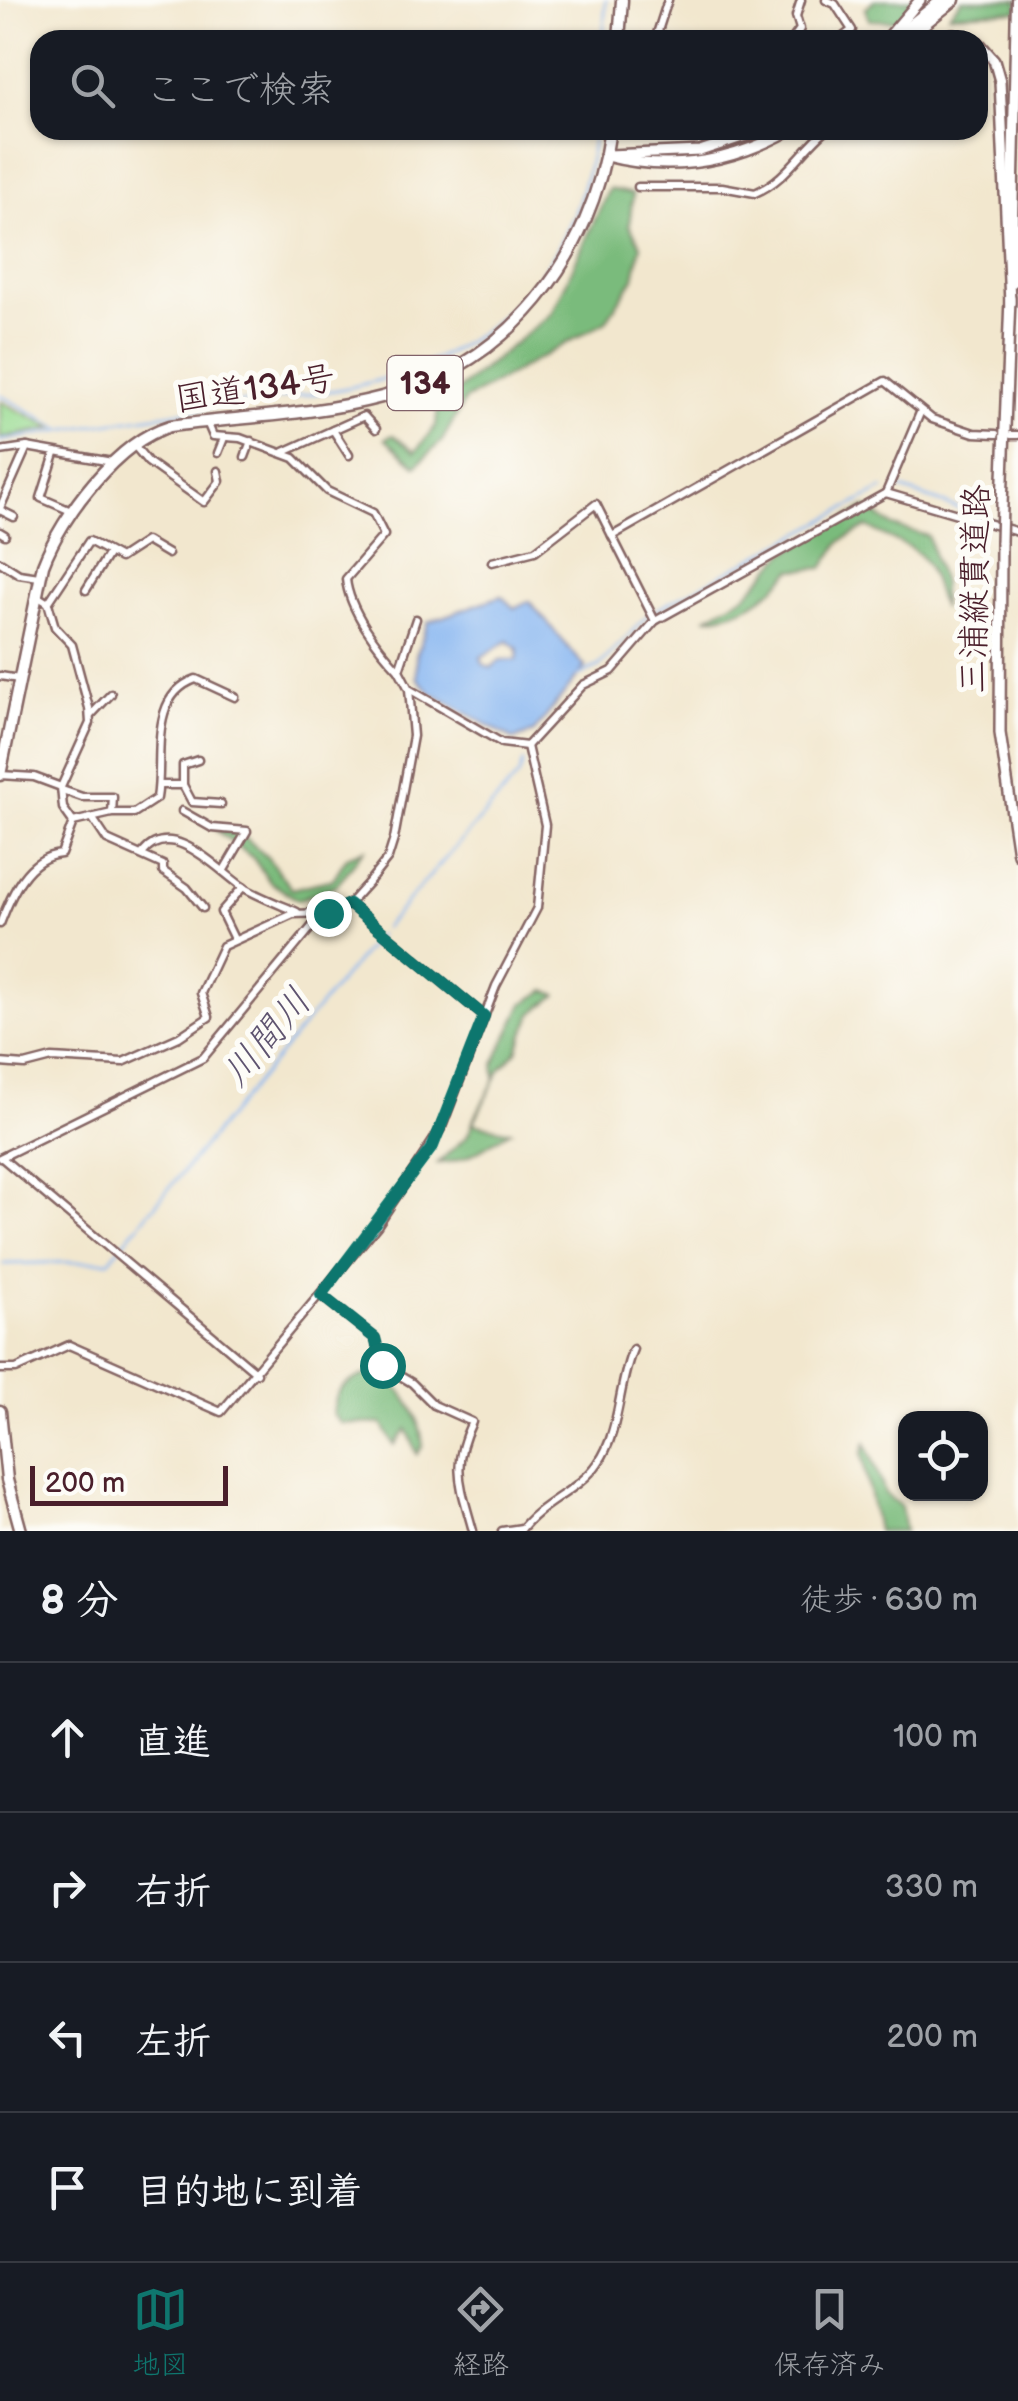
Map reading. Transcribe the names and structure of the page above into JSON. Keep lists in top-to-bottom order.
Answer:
{
  "streets": {
    "highway": ["134", "国道134号"],
    "main road": ["三浦縦貫道路"]
  },
  "water": ["川間川"],
  "scale_bar": "200 m",
  "page": {
    "search": "ここで検索",
    "scale": "200 m",
    "heading": ["8 分", "徒歩 · 630 m"],
    "list": [
      ["直進", "100 m"],
      ["右折", "330 m"],
      ["左折", "200 m"],
      "目的地に到着"
    ],
    "nav": ["地図", "経路", "保存済み"]
  }
}
